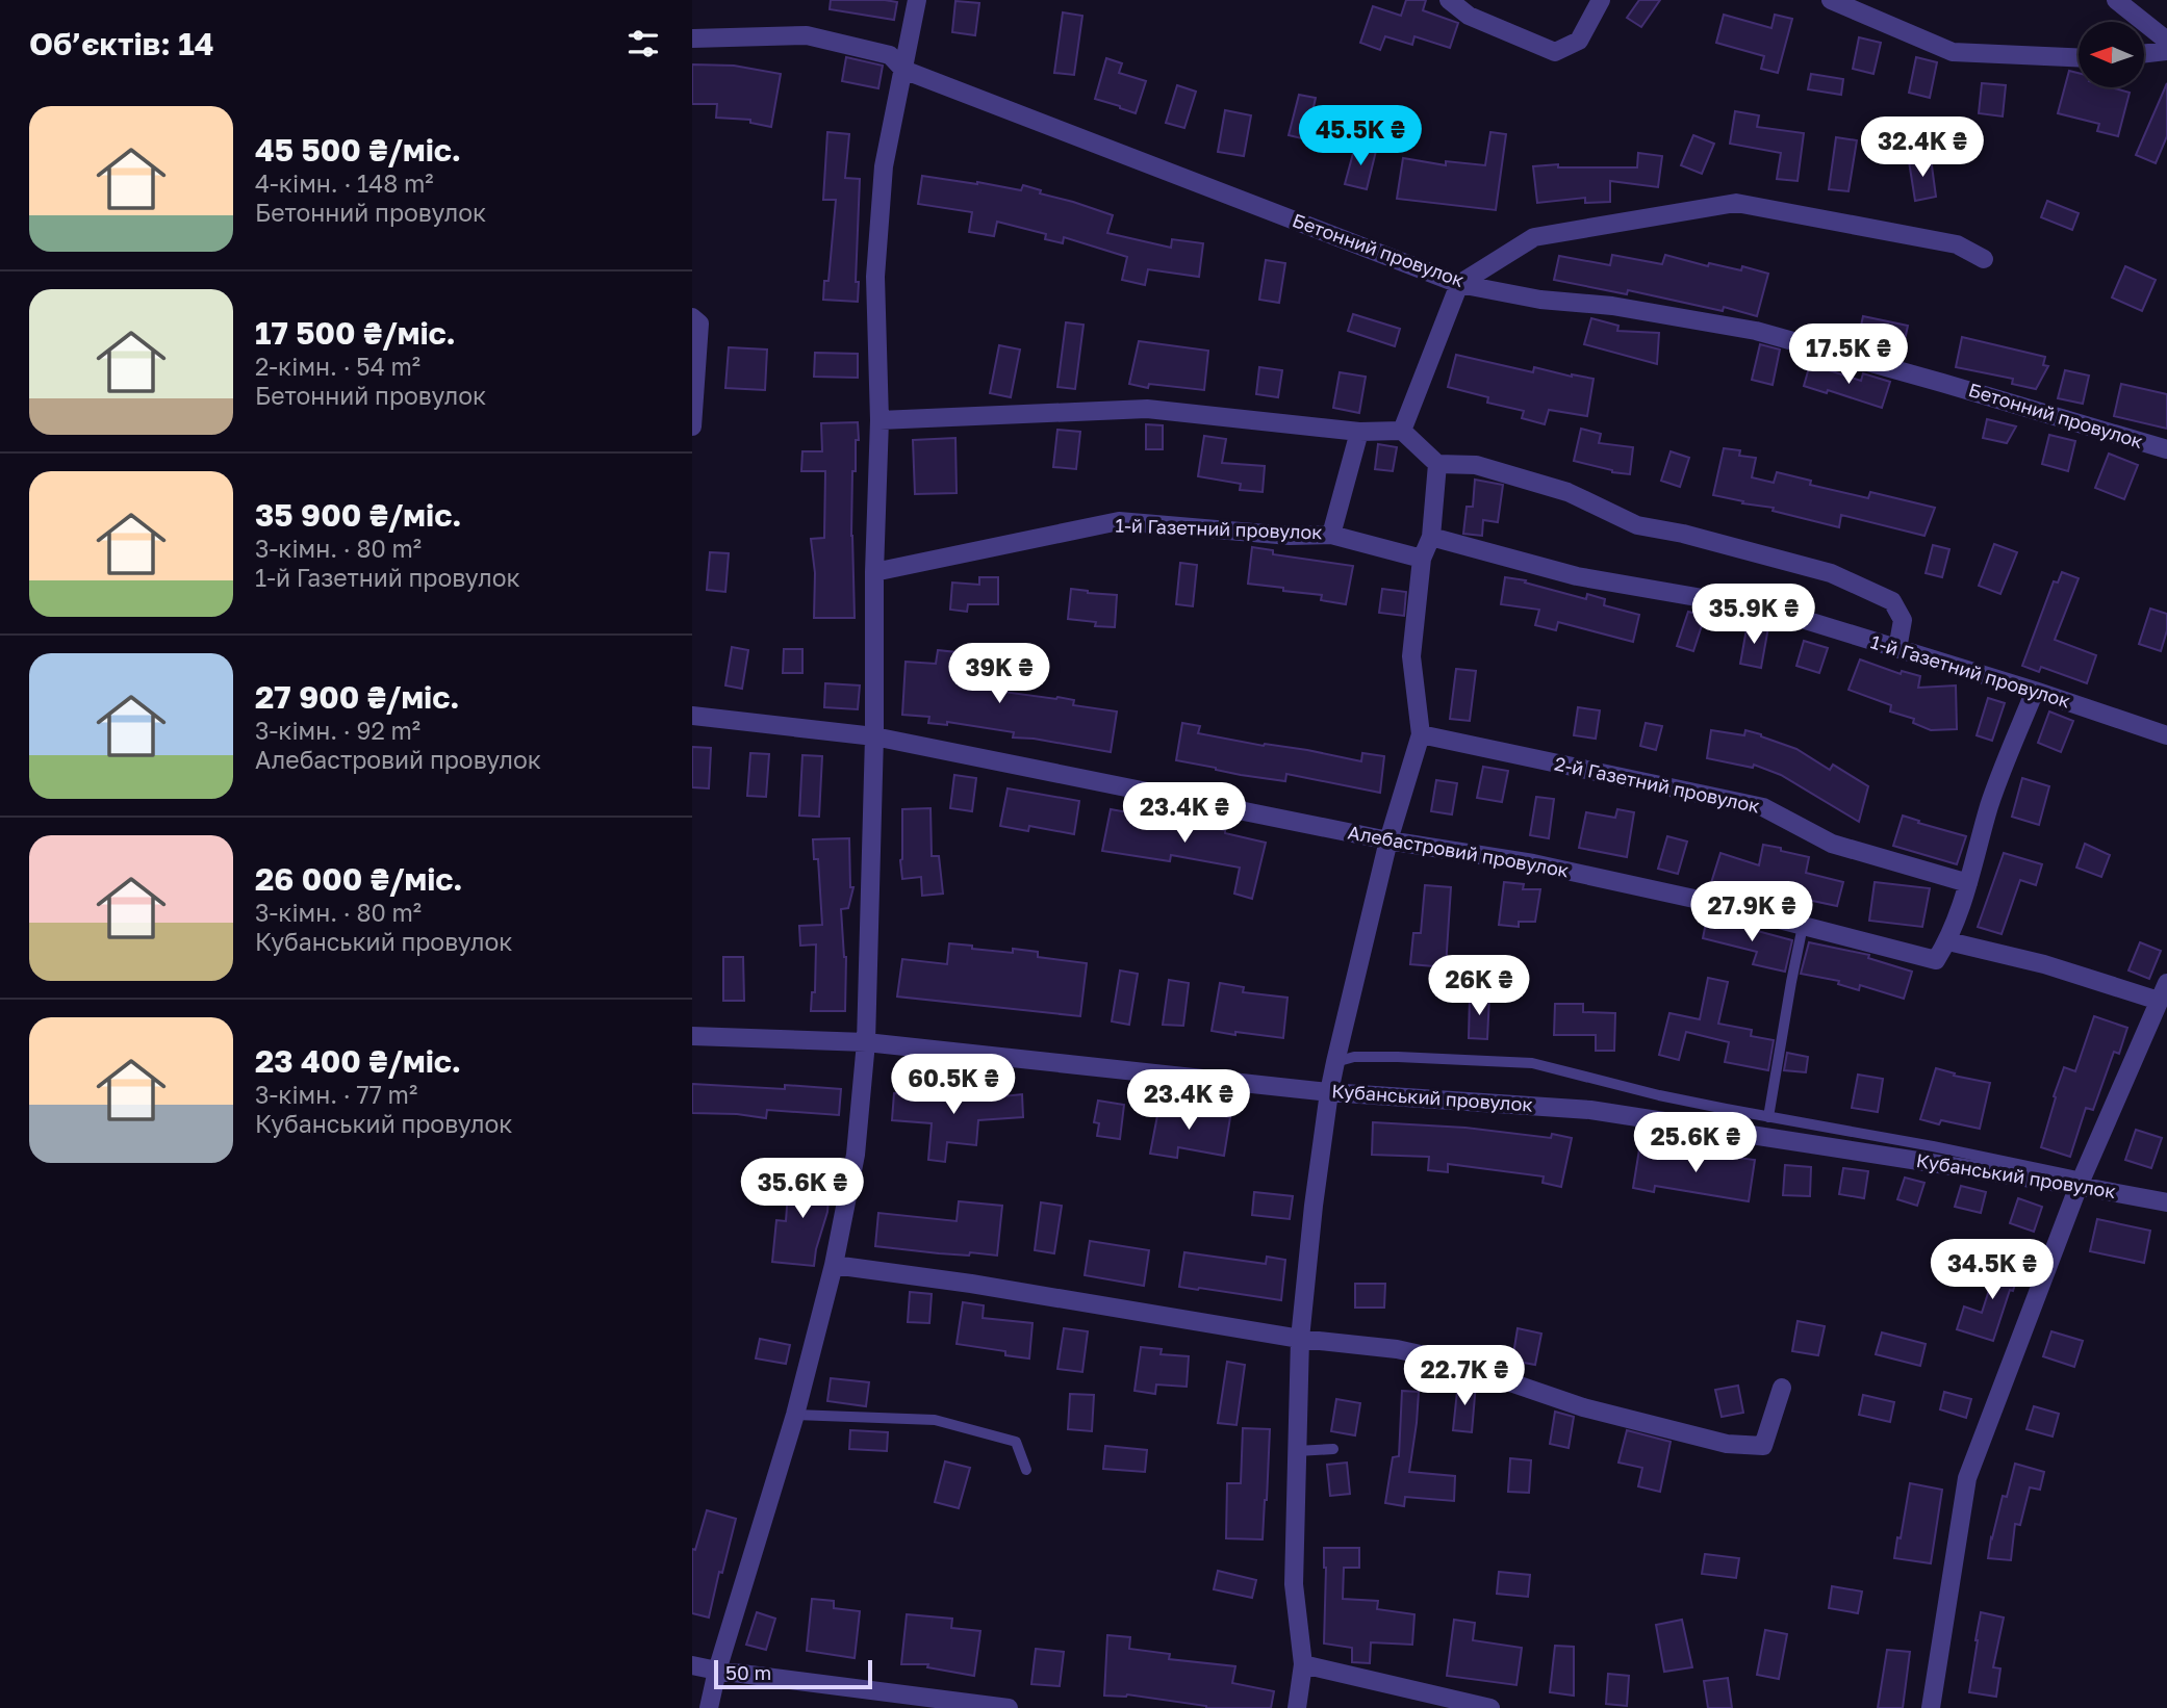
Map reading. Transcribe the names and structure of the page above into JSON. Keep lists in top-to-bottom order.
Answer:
{
  "streets": {
    "street": [
      "Бетонний провулок",
      "1-й Газетний провулок",
      "2-й Газетний провулок",
      "Алебастровий провулок",
      "Кубанський провулок"
    ]
  },
  "scale_bar": "50 m",
  "north": "left",
  "page": {
    "heading": "Об’єктів: 14",
    "list": [
      {
        "name": "45 500 ₴/міс.",
        "note": "4-кімн. · 148 m² · Бетонний провулок"
      },
      {
        "name": "17 500 ₴/міс.",
        "note": "2-кімн. · 54 m² · Бетонний провулок"
      },
      {
        "name": "35 900 ₴/міс.",
        "note": "3-кімн. · 80 m² · 1-й Газетний провулок"
      },
      {
        "name": "27 900 ₴/міс.",
        "note": "3-кімн. · 92 m² · Алебастровий провулок"
      },
      {
        "name": "26 000 ₴/міс.",
        "note": "3-кімн. · 80 m² · Кубанський провулок"
      },
      {
        "name": "23 400 ₴/міс.",
        "note": "3-кімн. · 77 m² · Кубанський провулок"
      }
    ],
    "price": [
      "45.5K ₴",
      "32.4K ₴",
      "17.5K ₴",
      "35.9K ₴",
      "39K ₴",
      "23.4K ₴",
      "27.9K ₴",
      "26K ₴",
      "60.5K ₴",
      "23.4K ₴",
      "25.6K ₴",
      "35.6K ₴",
      "34.5K ₴",
      "22.7K ₴"
    ],
    "scale": "50 m"
  }
}
